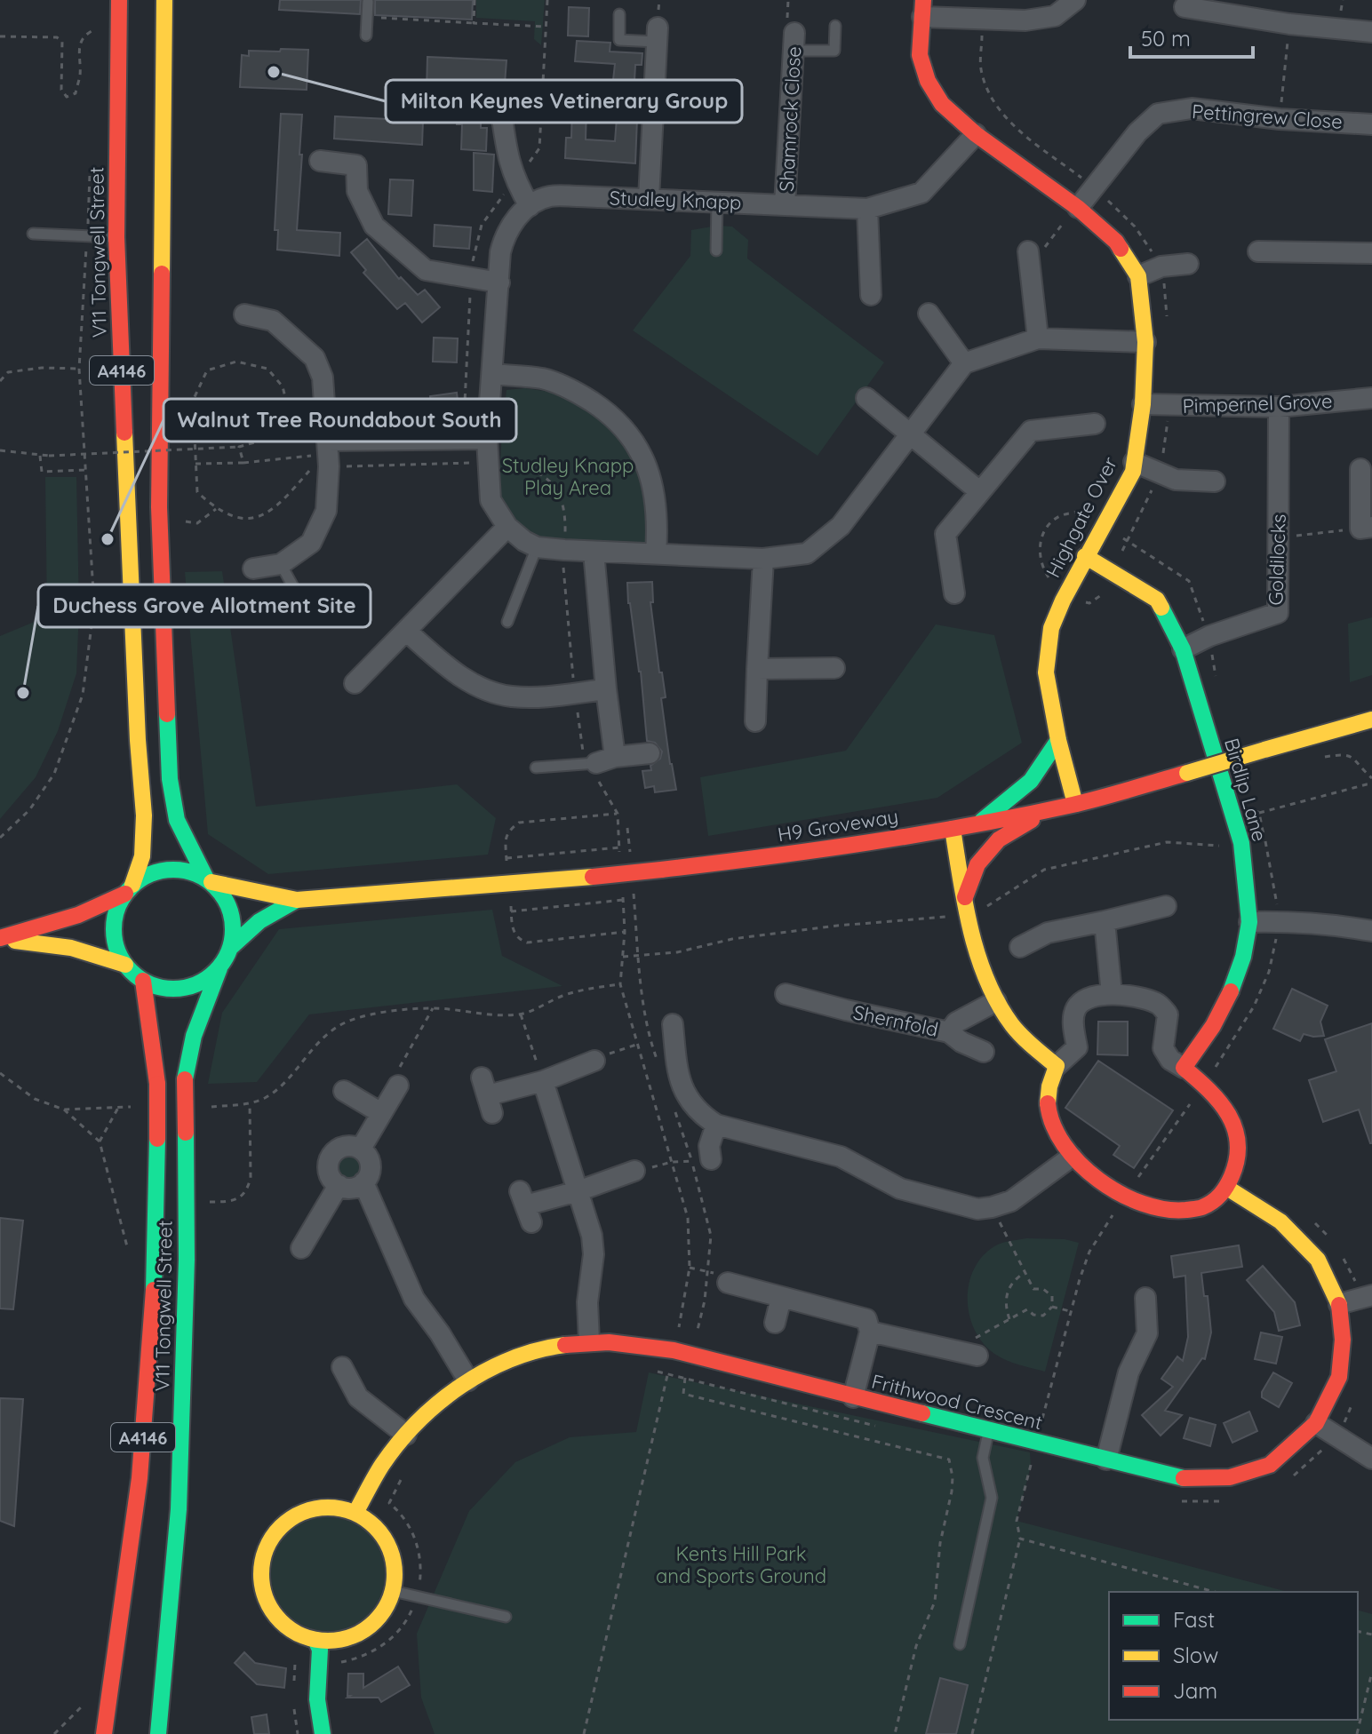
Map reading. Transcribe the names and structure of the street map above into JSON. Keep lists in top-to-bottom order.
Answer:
{
  "streets": {
    "main road": [
      "V11 Tongwell Street",
      "A4146",
      "Highgate Over",
      "Birdlip Lane",
      "H9 Groveway",
      "Frithwood Crescent"
    ],
    "street": [
      "Pettingrew Close",
      "Shamrock Close",
      "Studley Knapp",
      "Pimpernel Grove",
      "Goldilocks",
      "Shernfold"
    ]
  },
  "crossings": [
    ["Pettingrew Close", "Highgate Over"],
    ["Shamrock Close", "Studley Knapp"],
    ["Studley Knapp", "Highgate Over"],
    ["V11 Tongwell Street", "A4146"],
    ["V11 Tongwell Street", "H9 Groveway"],
    ["A4146", "H9 Groveway"],
    ["Pimpernel Grove", "Highgate Over"],
    ["Pimpernel Grove", "Goldilocks"],
    ["Highgate Over", "Birdlip Lane"],
    ["Highgate Over", "H9 Groveway"],
    ["Goldilocks", "Birdlip Lane"]
  ],
  "parks": ["Studley Knapp Play Area", "Kents Hill Park and Sports Ground"],
  "places": ["Milton Keynes Vetinerary Group", "Walnut Tree Roundabout South", "Duchess Grove Allotment Site"],
  "legend": ["Fast", "Slow", "Jam"],
  "scale_bar": "50 m"
}
